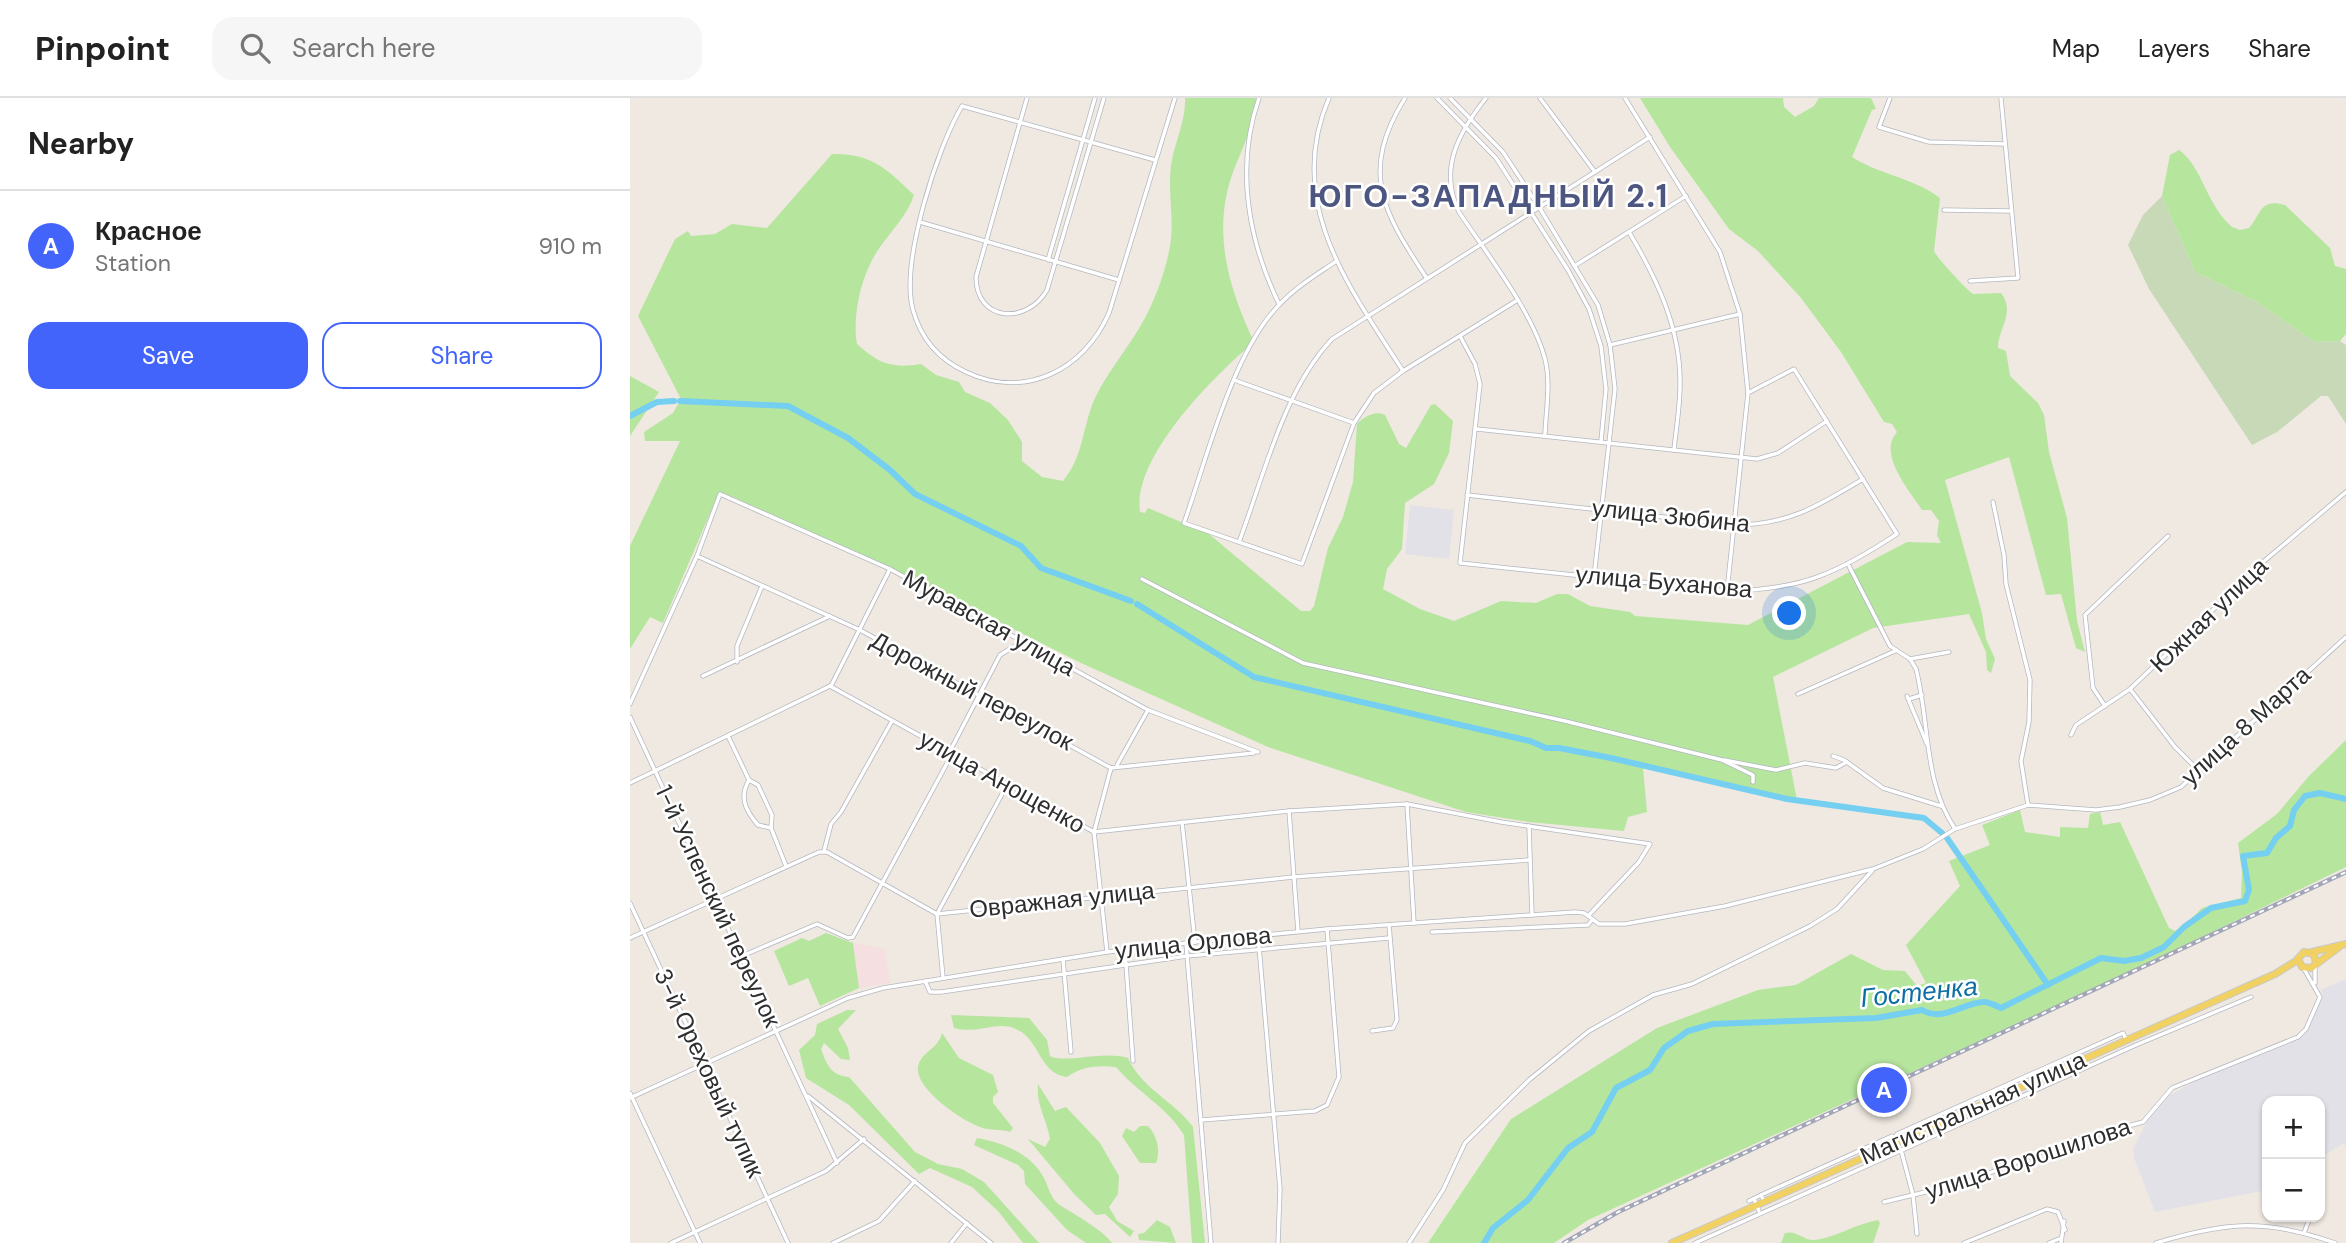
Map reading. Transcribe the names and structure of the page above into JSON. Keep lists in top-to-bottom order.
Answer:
{
  "streets": {
    "main road": ["Магистральная улица"],
    "street": [
      "улица Зюбина",
      "улица Буханова",
      "Южная улица",
      "Муравская улица",
      "Дорожный переулок",
      "улица 8 Марта",
      "улица Анощенко",
      "Овражная улица",
      "1-й Успенский переулок",
      "улица Орлова",
      "3-й Ореховый тупик",
      "улица Ворошилова"
    ]
  },
  "crossings": [
    ["улица Зюбина", "улица Буханова"],
    ["Муравская улица", "Дорожный переулок"],
    ["улица 8 Марта", "улица Орлова"],
    ["1-й Успенский переулок", "улица Орлова"],
    ["улица Орлова", "3-й Ореховый тупик"],
    ["Магистральная улица", "улица Ворошилова"]
  ],
  "districts": ["ЮГО-ЗАПАДНЫЙ 2.1"],
  "water": ["Гостенка"],
  "page": {
    "header": "Pinpoint",
    "search": "Search here",
    "nav": ["Map", "Layers", "Share"],
    "heading": "Nearby",
    "list": [
      {
        "mark": "A",
        "name": "Красное",
        "note": "Station",
        "value": "910 m"
      }
    ],
    "buttons": ["Save", "Share"],
    "pins": "A",
    "map_buttons": ["+", "−"]
  }
}
